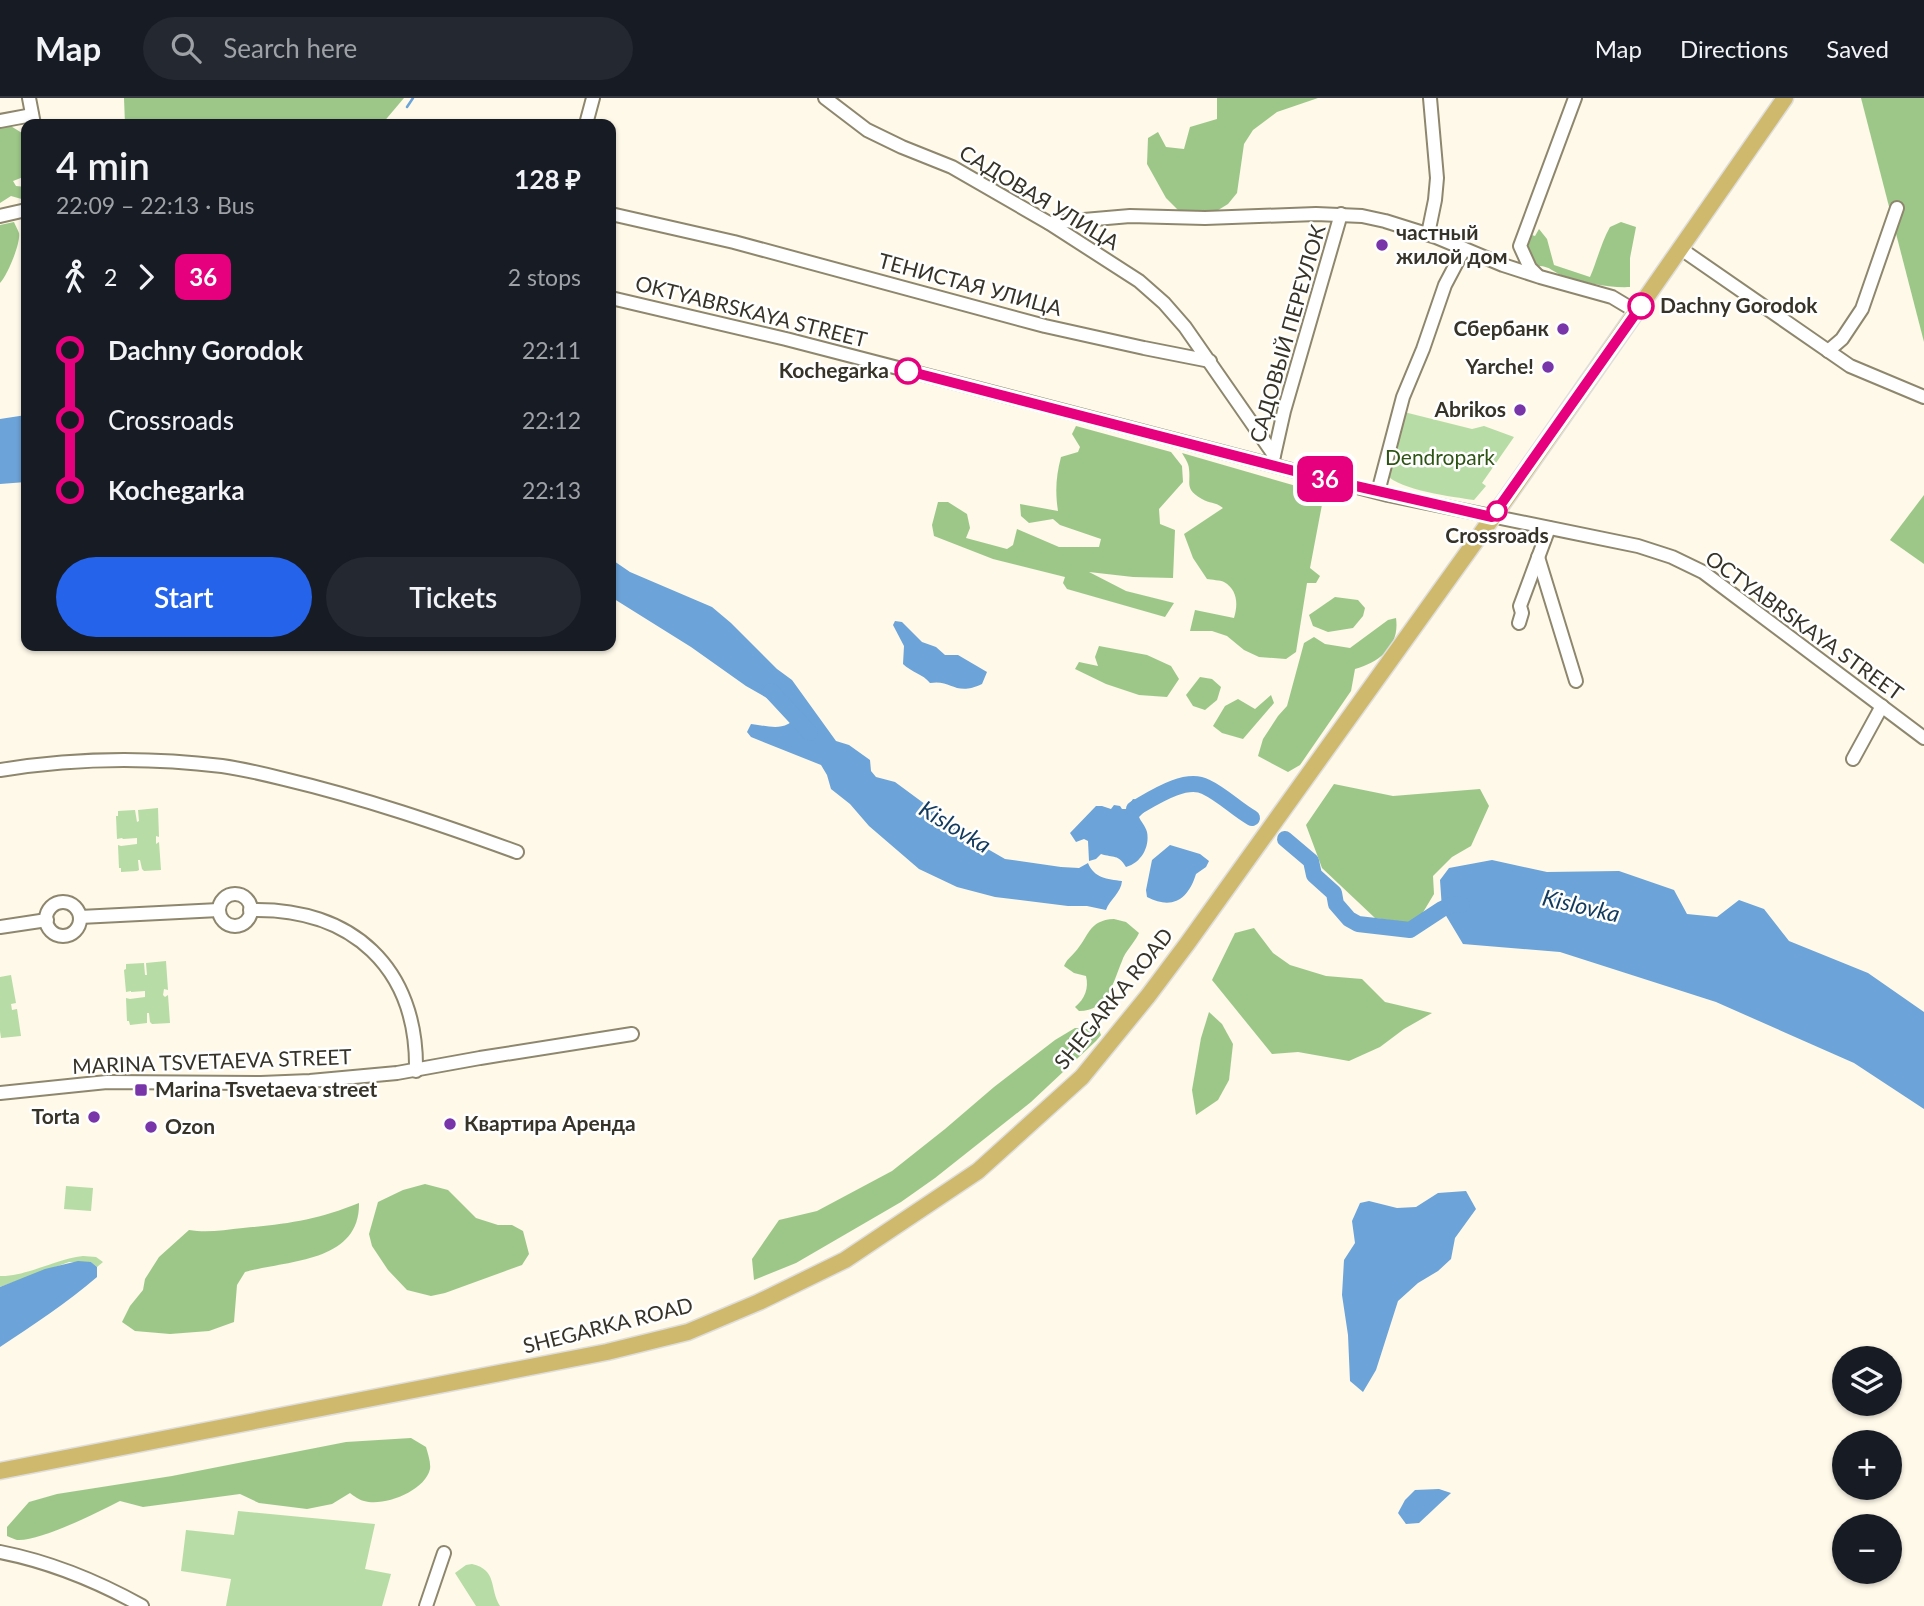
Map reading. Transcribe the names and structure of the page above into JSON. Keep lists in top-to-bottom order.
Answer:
{
  "streets": {
    "main road": ["SHEGARKA ROAD"],
    "street": [
      "САДОВАЯ УЛИЦА",
      "ТЕНИСТАЯ УЛИЦА",
      "OKTYABRSKAYA STREET",
      "САДОВЫЙ ПЕРЕУЛОК",
      "OCTYABRSKAYA STREET",
      "MARINA TSVETAEVA STREET"
    ]
  },
  "crossings": [
    ["САДОВАЯ УЛИЦА", "ТЕНИСТАЯ УЛИЦА"],
    ["OKTYABRSKAYA STREET", "САДОВЫЙ ПЕРЕУЛОК"],
    ["OKTYABRSKAYA STREET", "OCTYABRSKAYA STREET"],
    ["OKTYABRSKAYA STREET", "SHEGARKA ROAD"],
    ["OCTYABRSKAYA STREET", "SHEGARKA ROAD"]
  ],
  "water": ["Kislovka"],
  "parks": ["Dendropark"],
  "places": {
    "other": [
      "частный жилой дом",
      "Dachny Gorodok",
      "Сбербанк",
      "Yarche!",
      "Kochegarka",
      "Abrikos",
      "Crossroads",
      "Torta",
      "Квартира Аренда",
      "Ozon"
    ],
    "transit": ["Marina Tsvetaeva street"]
  },
  "lines": ["bus line 36"],
  "page": {
    "header": "Map",
    "search": "Search here",
    "nav": ["Map", "Directions", "Saved"],
    "on_map": "36",
    "heading": ["4 min", "22:09 – 22:13 · Bus", "128 ₽"],
    "legs": ["2", "36", "2 stops"],
    "list": [
      {
        "name": "Dachny Gorodok",
        "value": "22:11"
      },
      {
        "name": "Crossroads",
        "value": "22:12"
      },
      {
        "name": "Kochegarka",
        "value": "22:13"
      }
    ],
    "buttons": ["Start", "Tickets"],
    "map_buttons": ["+", "−"]
  }
}
